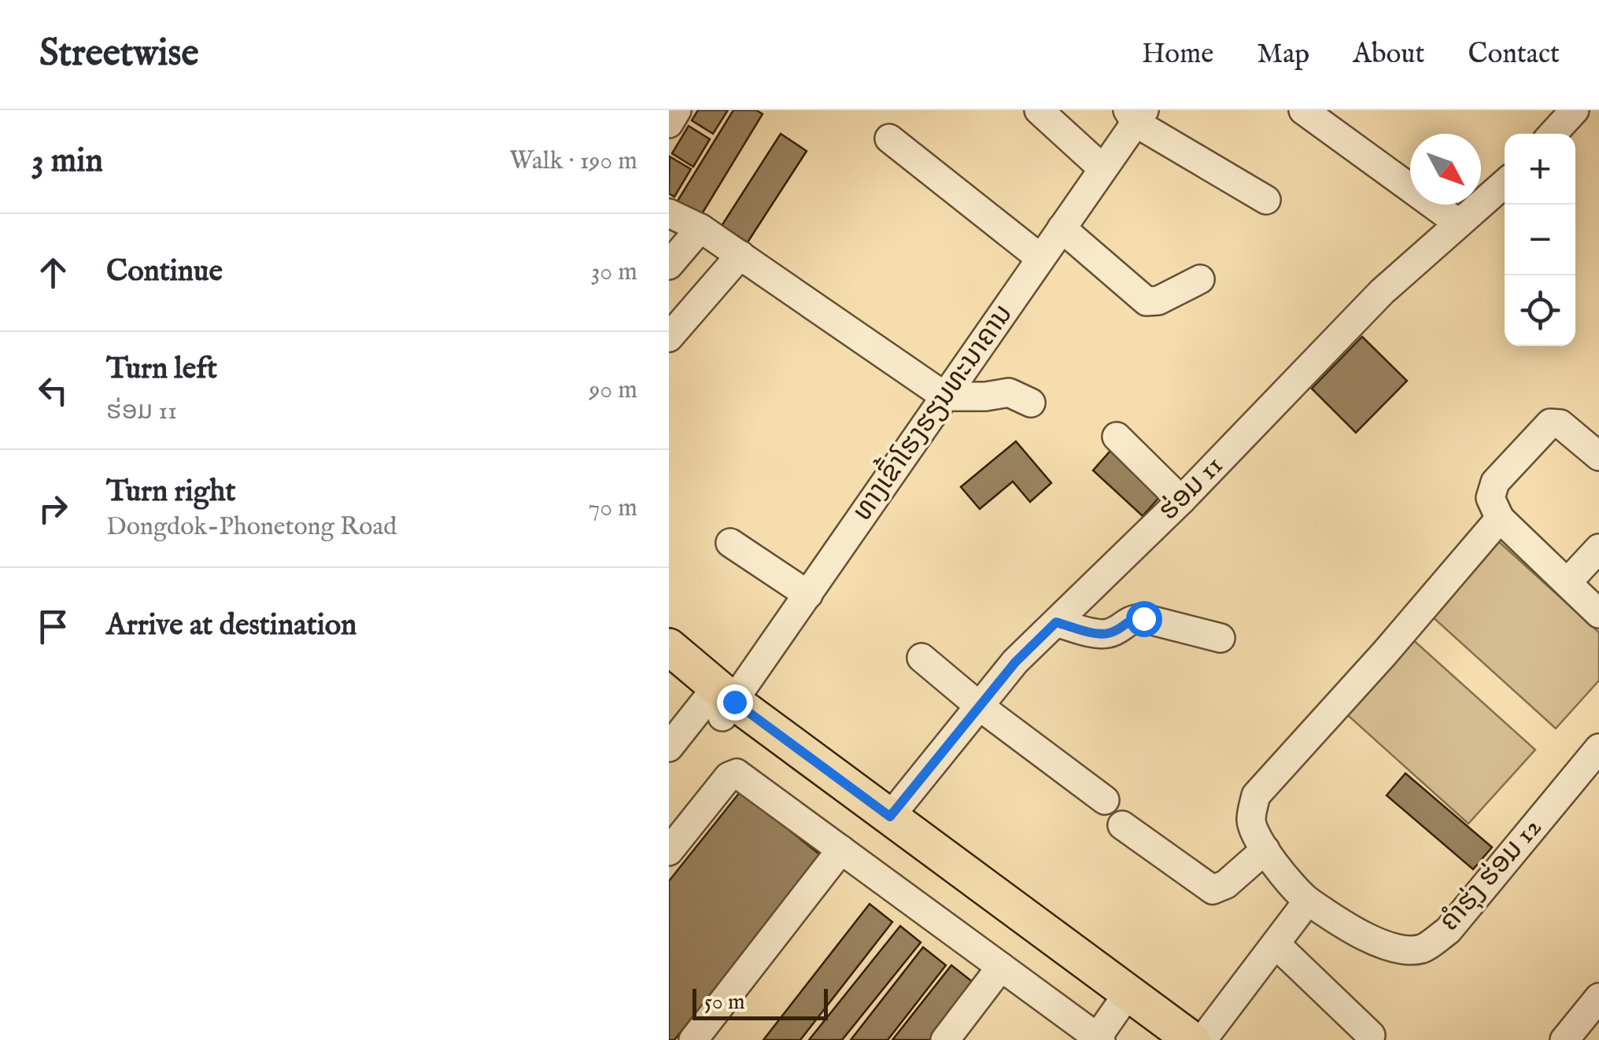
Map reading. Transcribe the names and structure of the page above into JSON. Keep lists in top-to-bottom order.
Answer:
{
  "streets": {
    "street": ["ທາງເຂົ້າໂຮງຮຽນທະນາຄານ", "ຮ່ອມ 11", "ຄໍາຮຸ່ງ ຮ່ອມ 12"]
  },
  "scale_bar": "50 m",
  "north": "bottom right",
  "page": {
    "header": "Streetwise",
    "nav": [
      "Home",
      "Map",
      "About",
      "Contact"
    ],
    "heading": ["3 min", "Walk · 190 m"],
    "map_buttons": ["+", "−"],
    "list": [
      ["Continue", "30 m"],
      ["Turn left", "ຮ່ອມ 11", "90 m"],
      ["Turn right", "Dongdok-Phonetong Road", "70 m"],
      "Arrive at destination"
    ],
    "scale": "50 m"
  }
}
